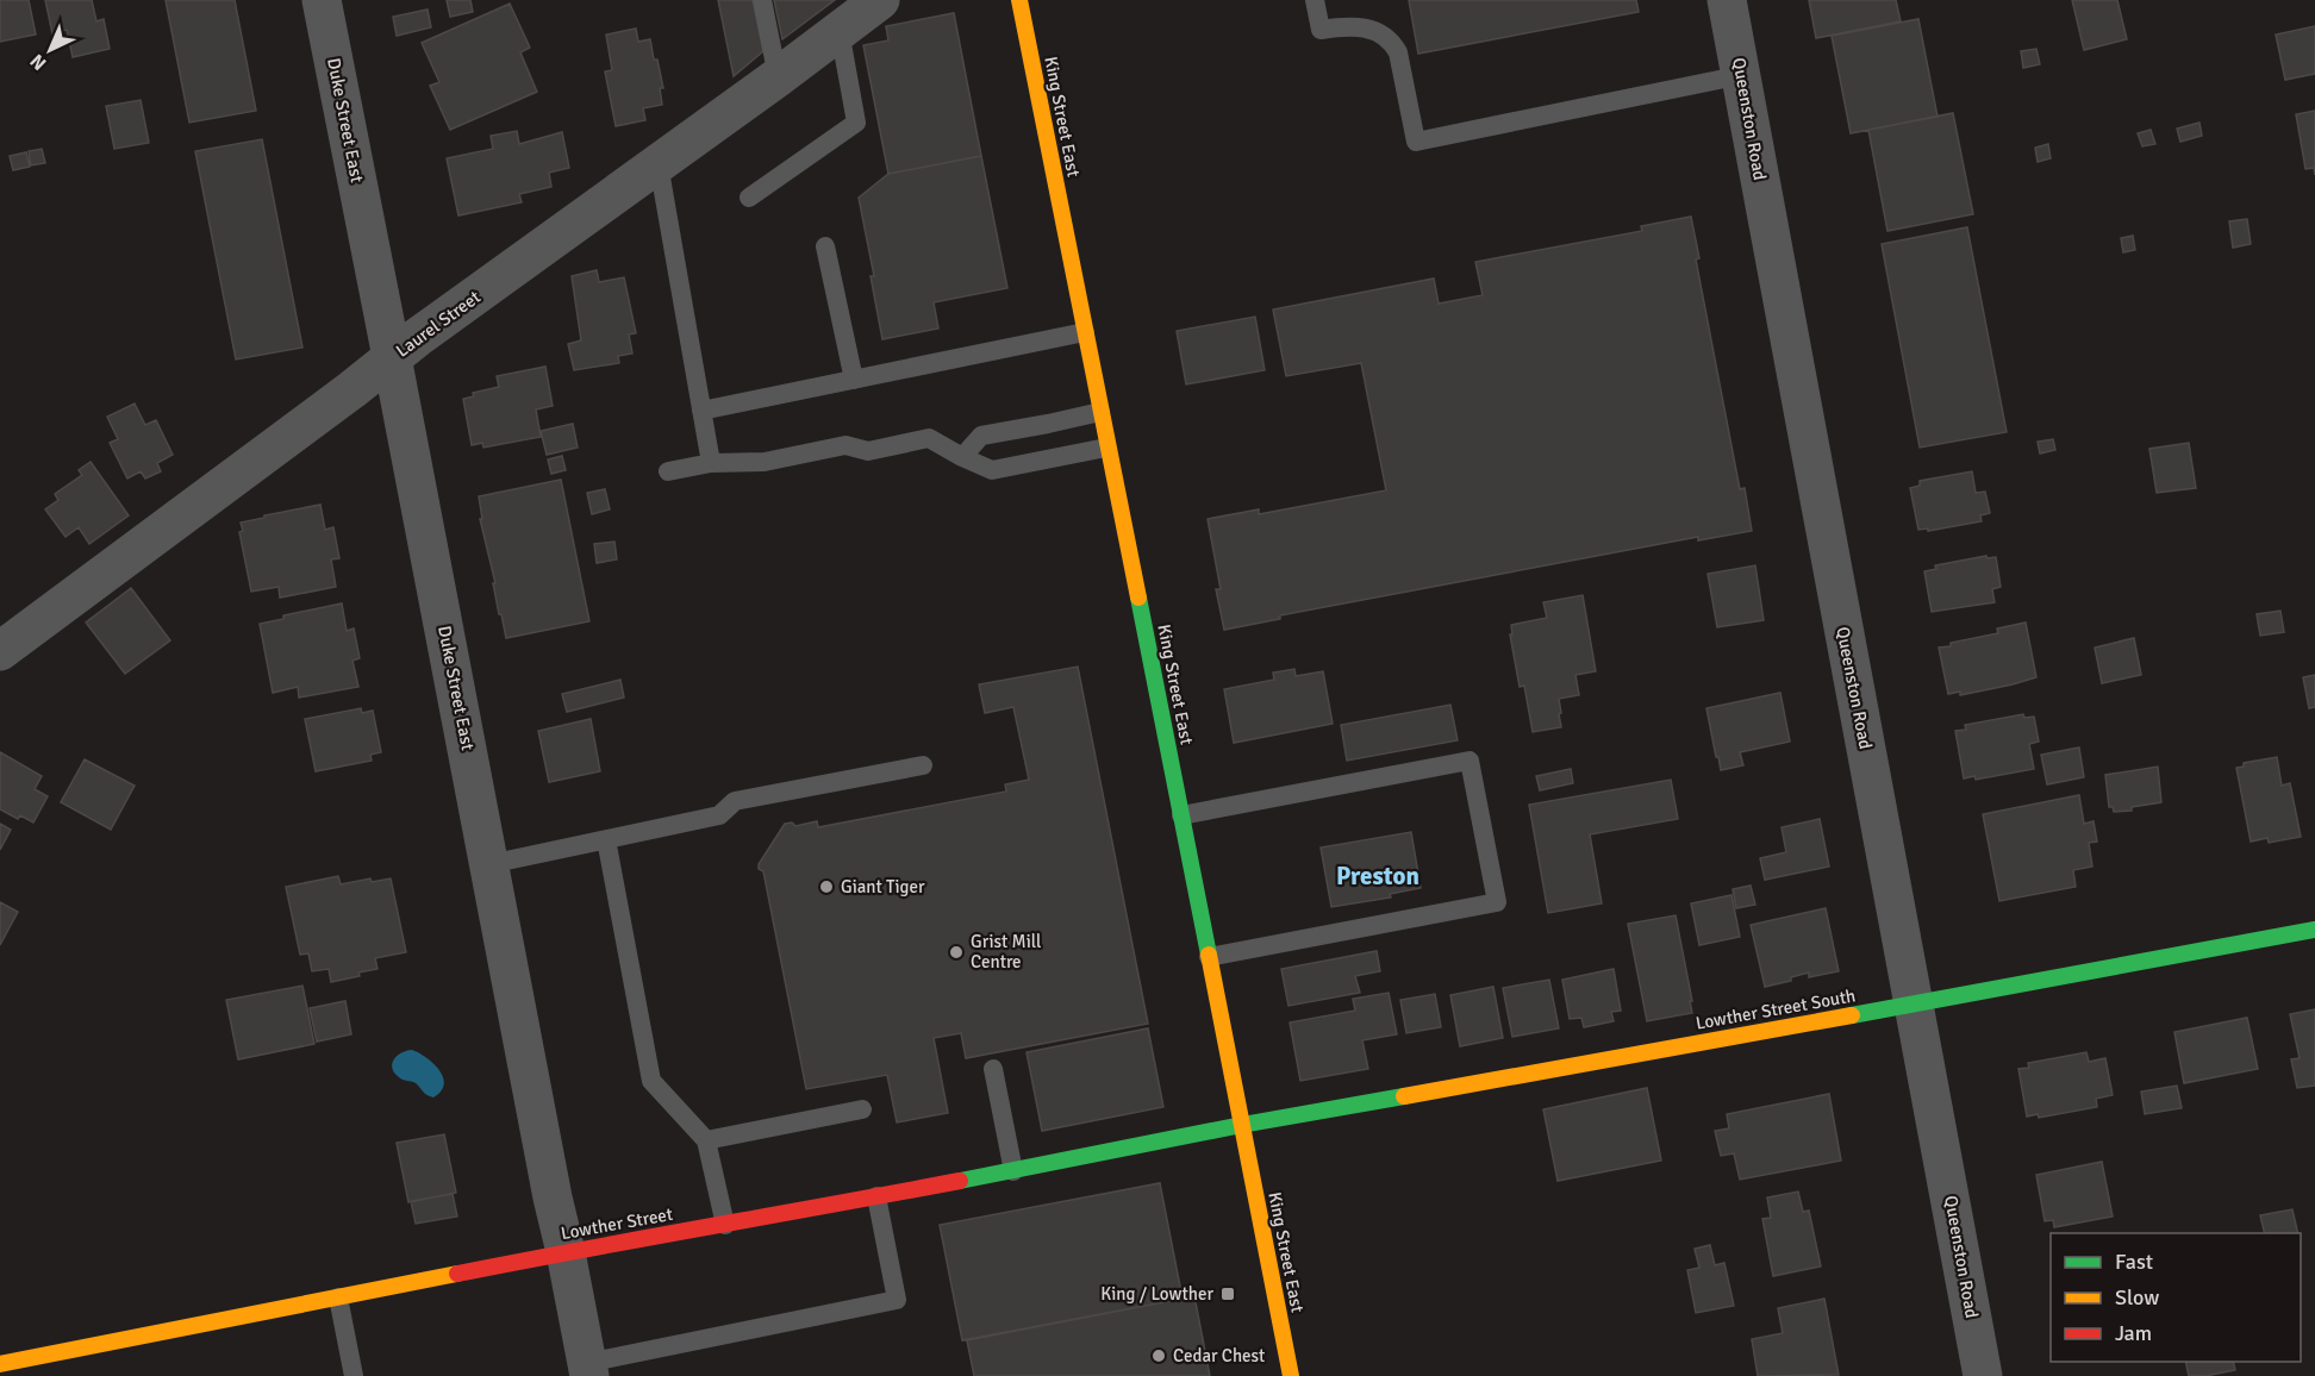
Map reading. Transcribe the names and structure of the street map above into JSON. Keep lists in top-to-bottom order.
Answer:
{
  "streets": {
    "street": [
      "King Street East",
      "Queenston Road",
      "Duke Street East",
      "Laurel Street",
      "Lowther Street South",
      "Lowther Street"
    ]
  },
  "crossings": [
    ["King Street East", "Lowther Street South"],
    ["King Street East", "Lowther Street"],
    ["Queenston Road", "Lowther Street South"],
    ["Duke Street East", "Laurel Street"],
    ["Duke Street East", "Lowther Street"],
    ["Lowther Street South", "Lowther Street"]
  ],
  "districts": ["Preston"],
  "places": {
    "other": ["Giant Tiger", "Grist Mill Centre", "Cedar Chest"],
    "transit": ["King / Lowther"]
  },
  "legend": ["Fast", "Slow", "Jam"],
  "north": "bottom left"
}
